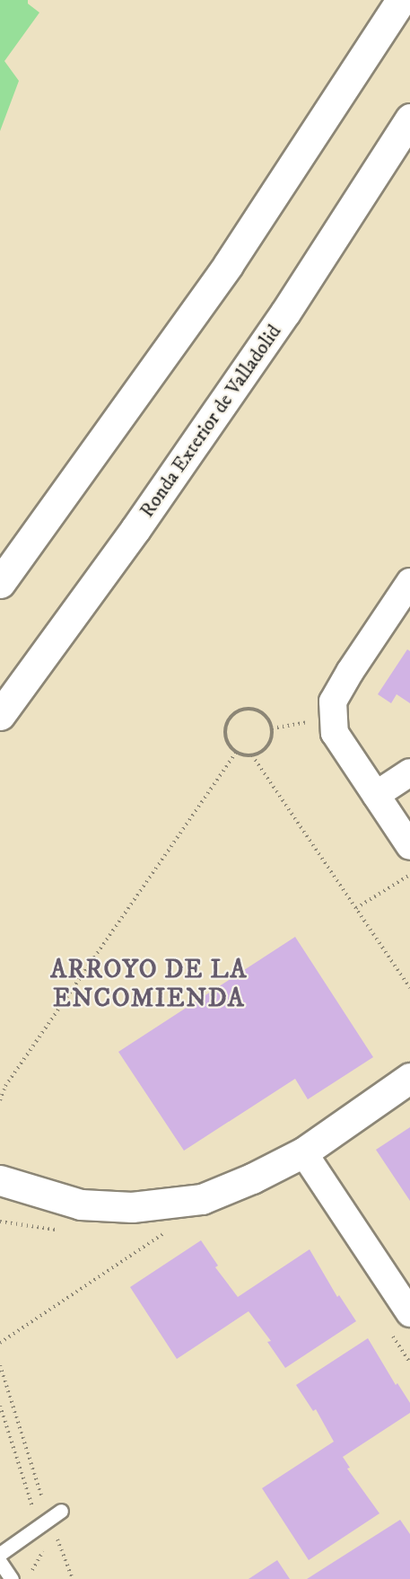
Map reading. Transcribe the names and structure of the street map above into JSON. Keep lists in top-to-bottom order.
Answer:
{
  "streets": {
    "main road": ["Ronda Exterior de Valladolid"]
  },
  "districts": ["ARROYO DE LA ENCOMIENDA"]
}
